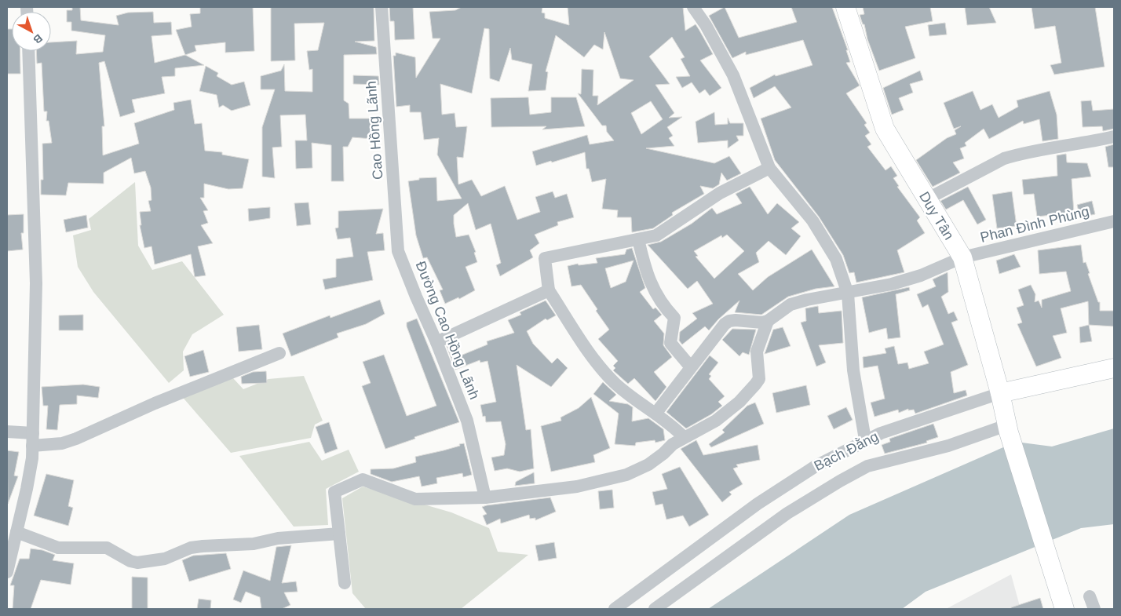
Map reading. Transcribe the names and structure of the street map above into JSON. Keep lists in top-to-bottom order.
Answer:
{
  "streets": {
    "street": [
      "Cao Hồng Lãnh",
      "Duy Tân",
      "Phan Đình Phùng",
      "Đường Cao Hồng Lãnh",
      "Bạch Đằng"
    ]
  },
  "crossings": [
    ["Cao Hồng Lãnh", "Đường Cao Hồng Lãnh"],
    ["Duy Tân", "Phan Đình Phùng"],
    ["Duy Tân", "Bạch Đằng"]
  ],
  "north": "bottom right"
}
